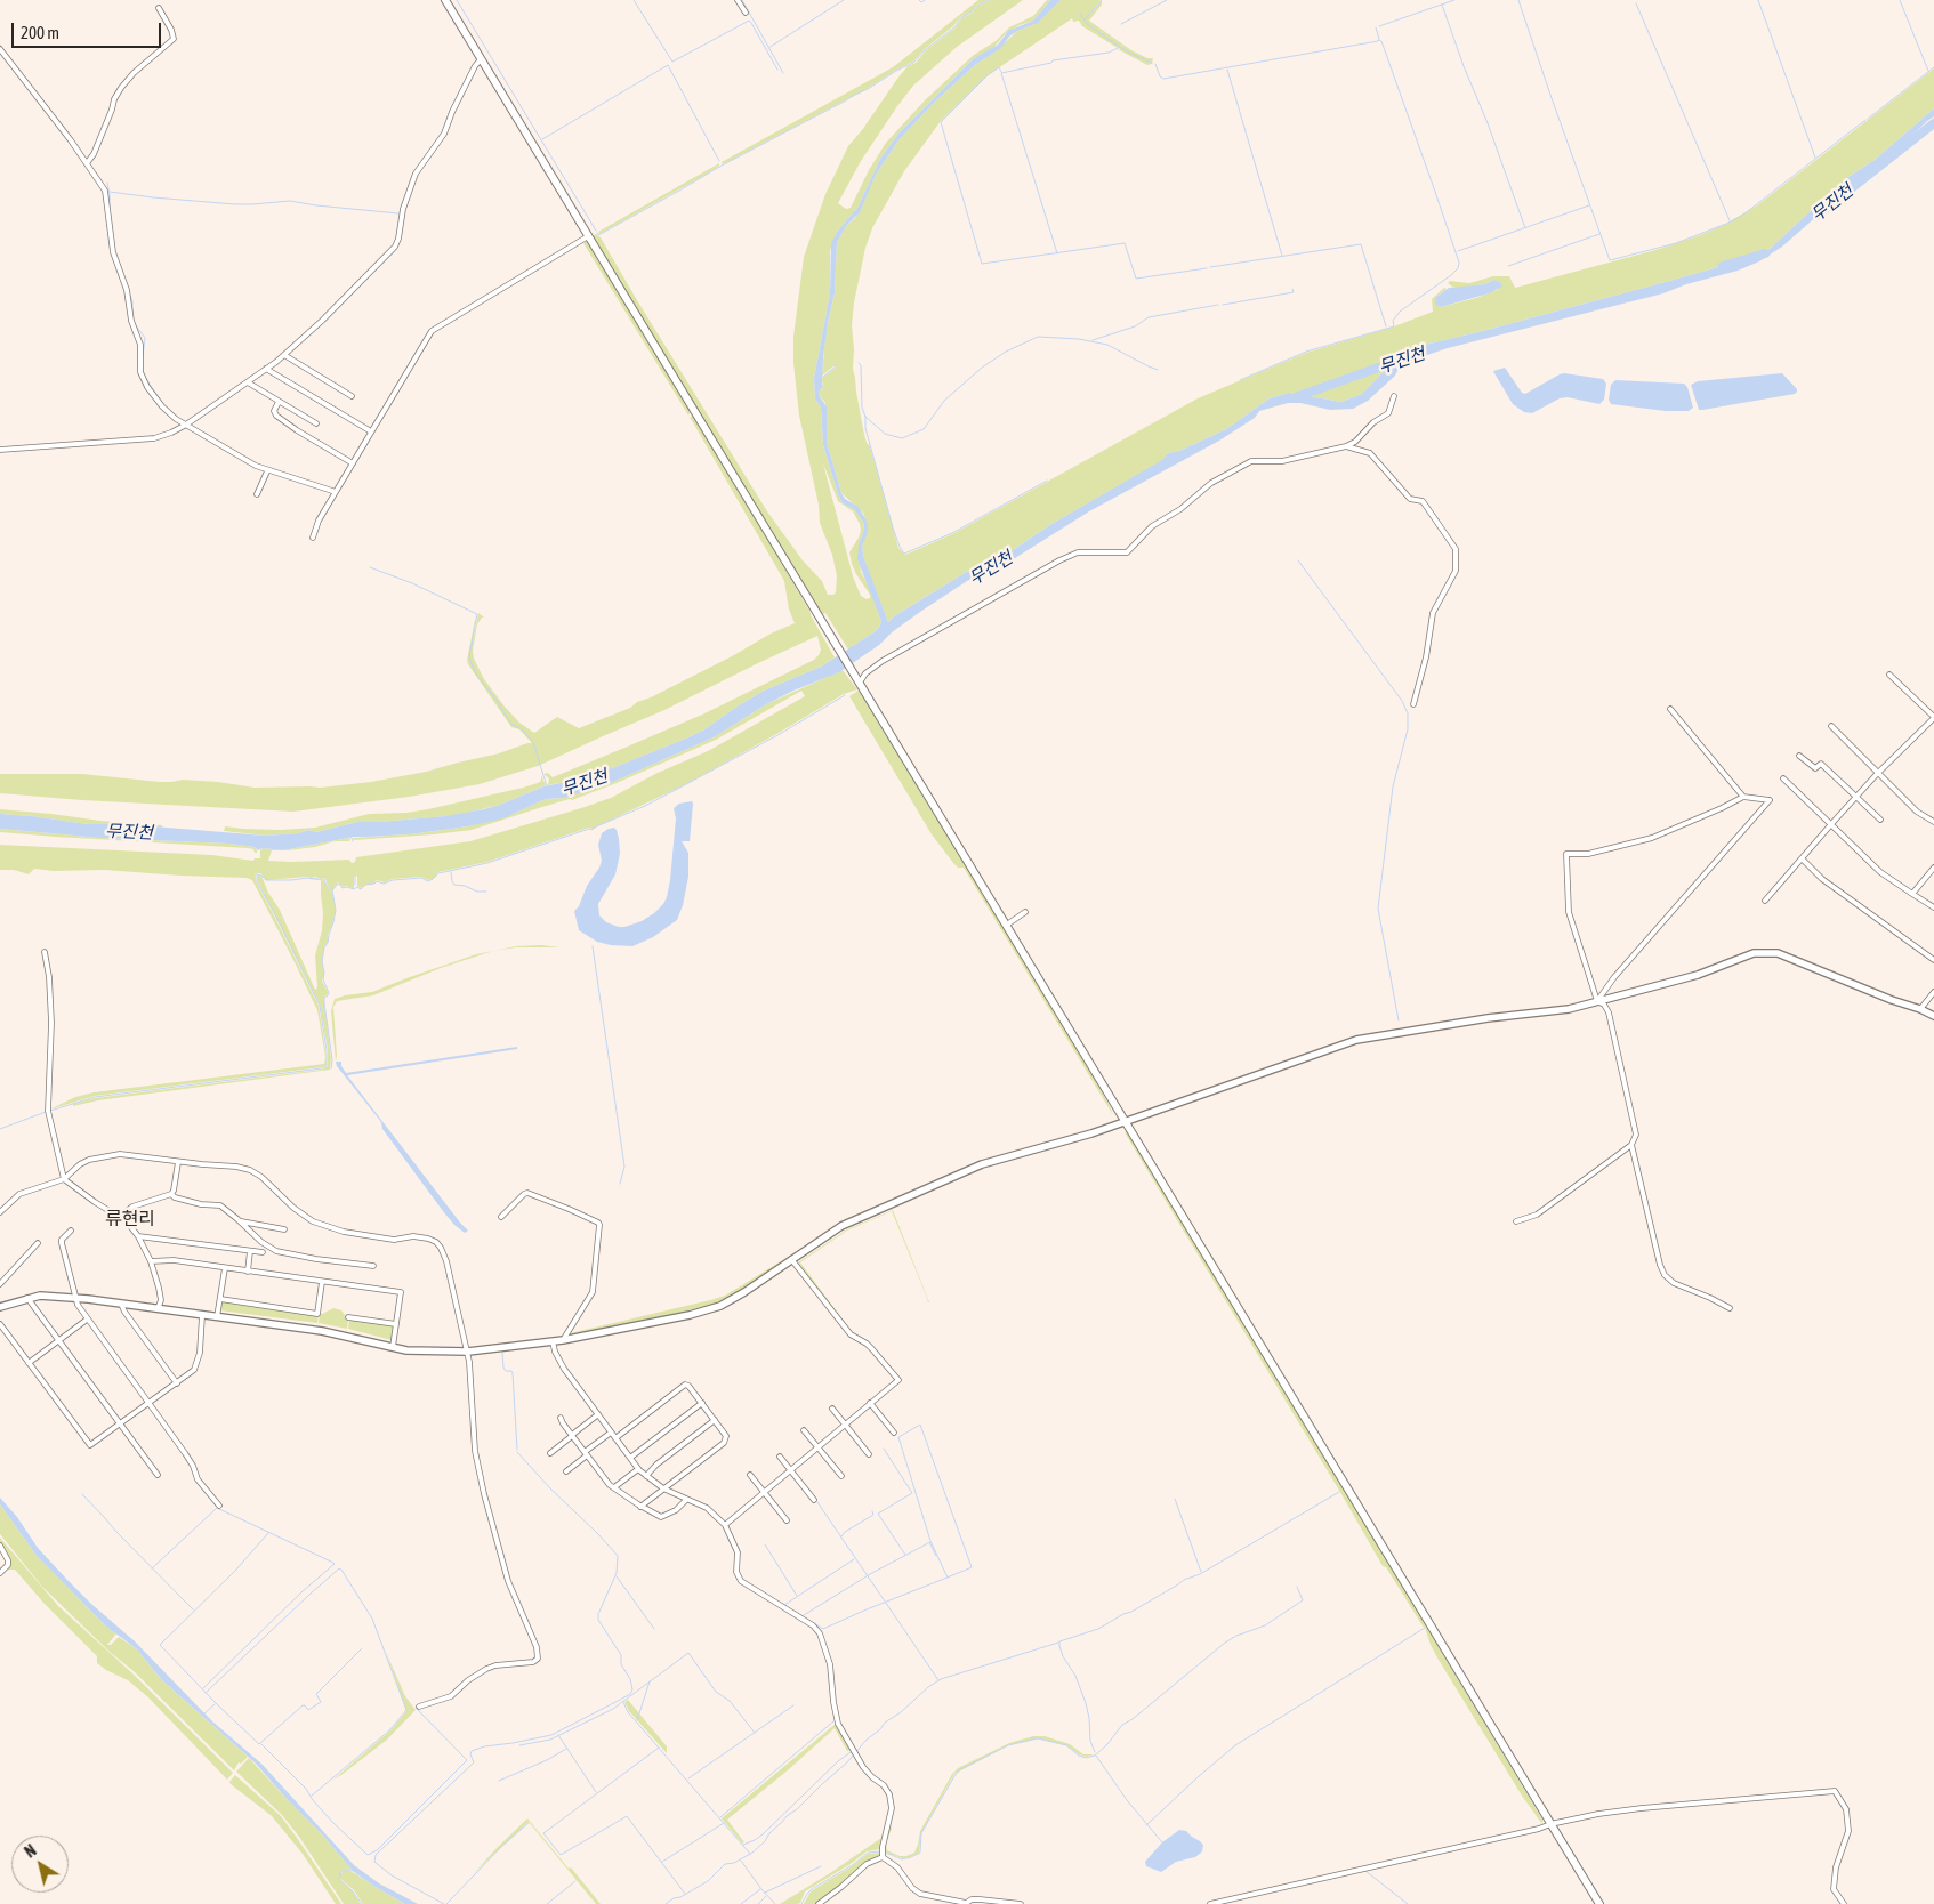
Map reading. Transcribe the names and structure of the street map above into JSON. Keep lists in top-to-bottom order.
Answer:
{
  "districts": ["류현리"],
  "water": ["무진천"],
  "scale_bar": "200 m",
  "north": "top left"
}
